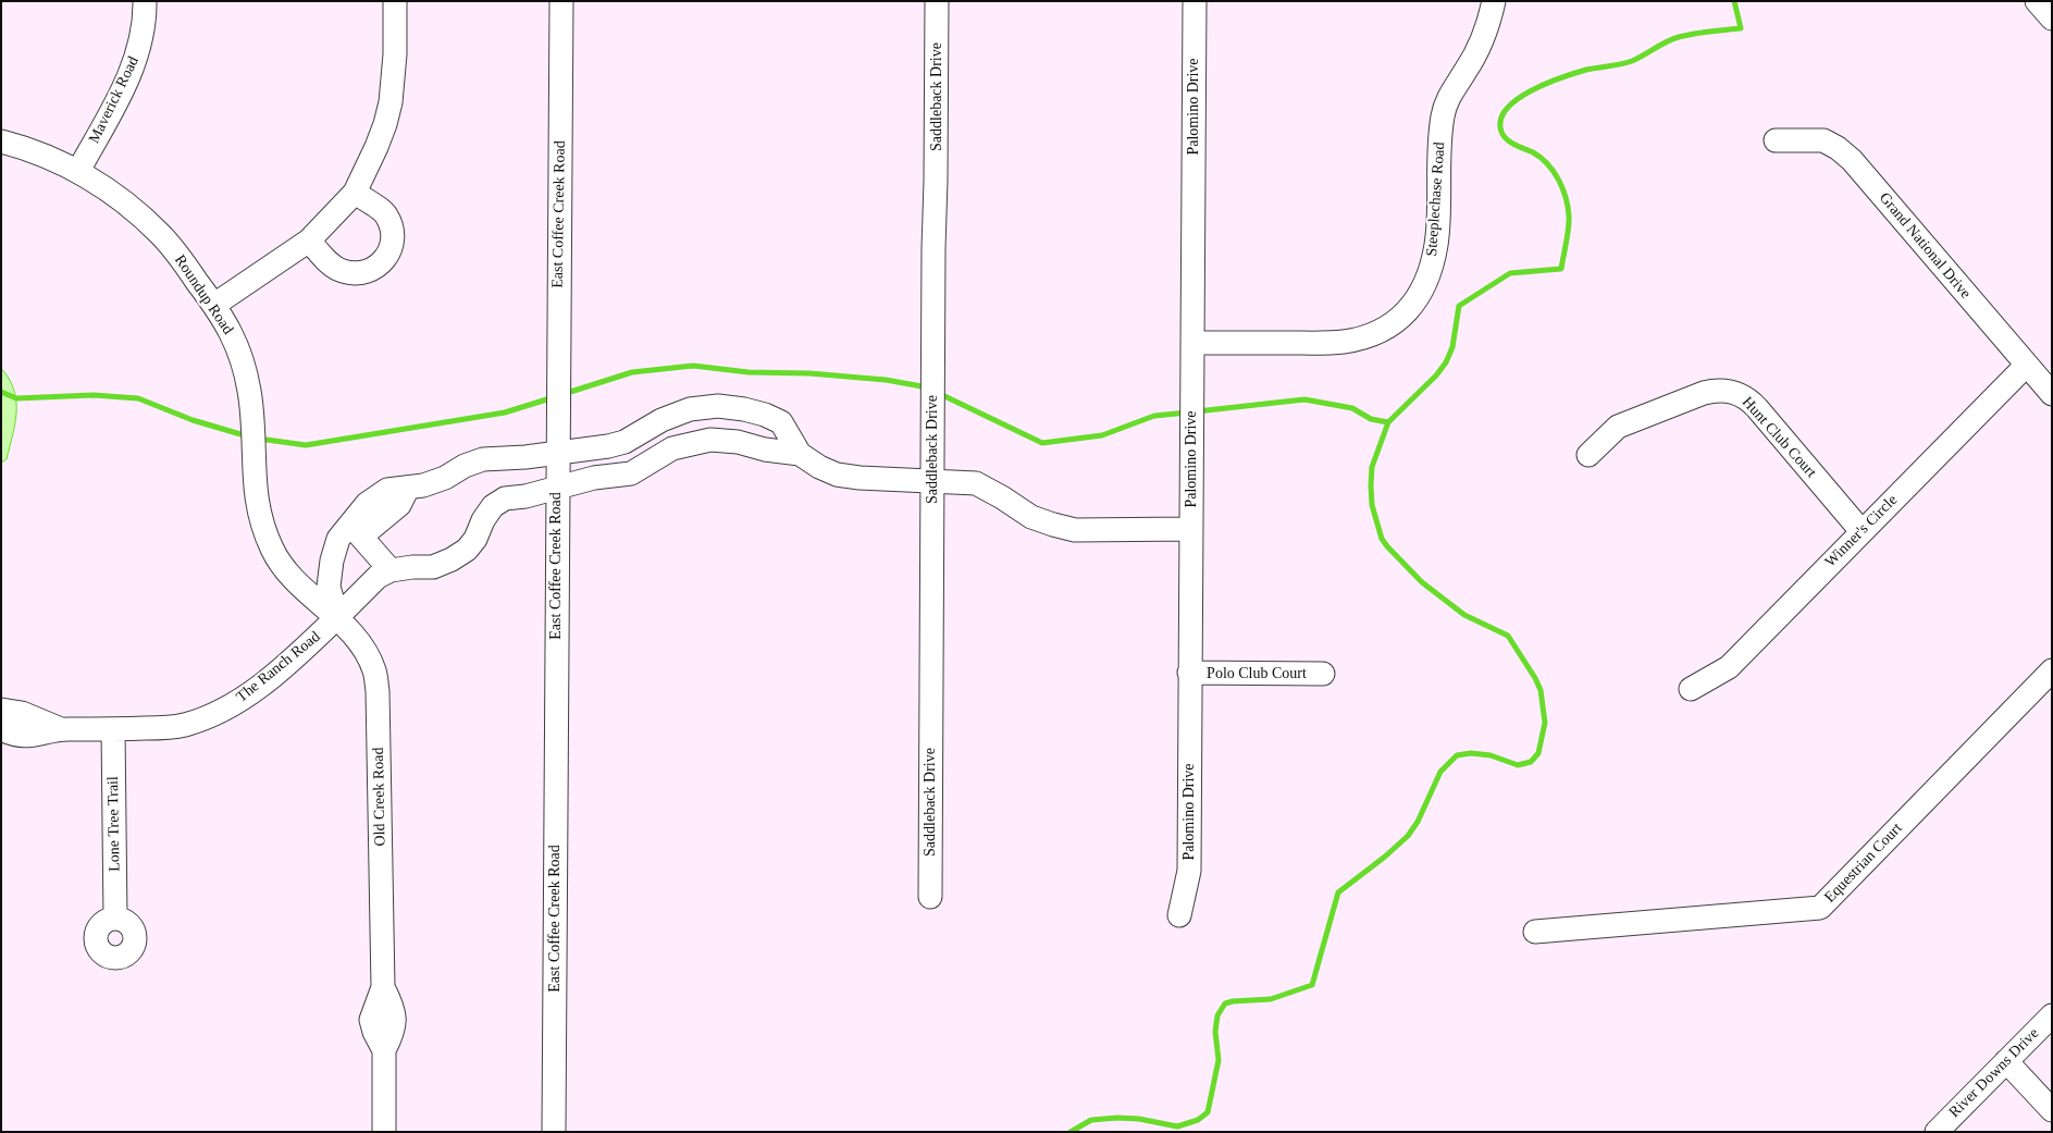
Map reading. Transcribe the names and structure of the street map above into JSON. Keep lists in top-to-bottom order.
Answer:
{
  "streets": {
    "street": [
      "Saddleback Drive",
      "Maverick Road",
      "Palomino Drive",
      "Steeplechase Road",
      "East Coffee Creek Road",
      "Grand National Drive",
      "Roundup Road",
      "Hunt Club Court",
      "Winner's Circle",
      "The Ranch Road",
      "Polo Club Court",
      "Old Creek Road",
      "Lone Tree Trail",
      "Equestrian Court",
      "River Downs Drive"
    ]
  },
  "crossings": [
    ["Maverick Road", "Roundup Road"],
    ["Palomino Drive", "Steeplechase Road"],
    ["Palomino Drive", "Polo Club Court"],
    ["East Coffee Creek Road", "The Ranch Road"],
    ["Grand National Drive", "Winner's Circle"],
    ["Roundup Road", "The Ranch Road"],
    ["Roundup Road", "Old Creek Road"],
    ["Hunt Club Court", "Winner's Circle"],
    ["The Ranch Road", "Old Creek Road"],
    ["The Ranch Road", "Lone Tree Trail"]
  ]
}
